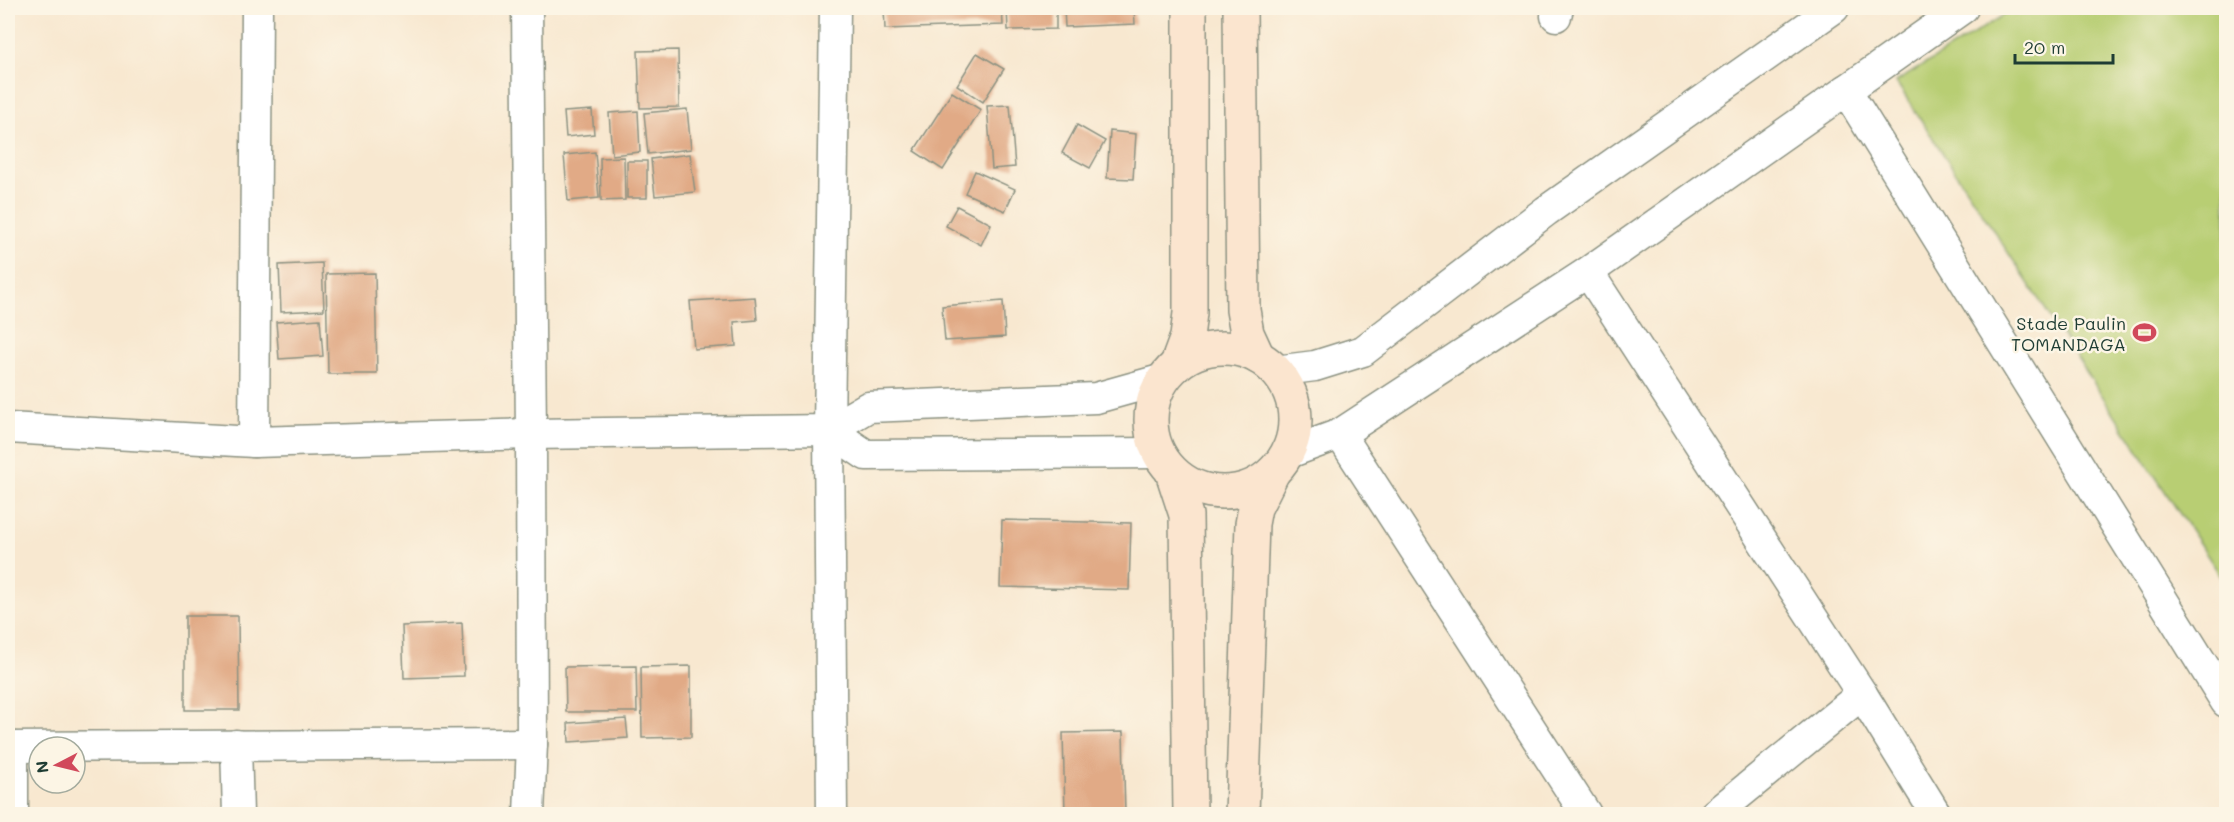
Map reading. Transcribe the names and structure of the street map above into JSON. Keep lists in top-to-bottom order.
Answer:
{
  "places": {
    "sports": ["Stade Paulin TOMANDAGA"]
  },
  "scale_bar": "20 m",
  "north": "left"
}
